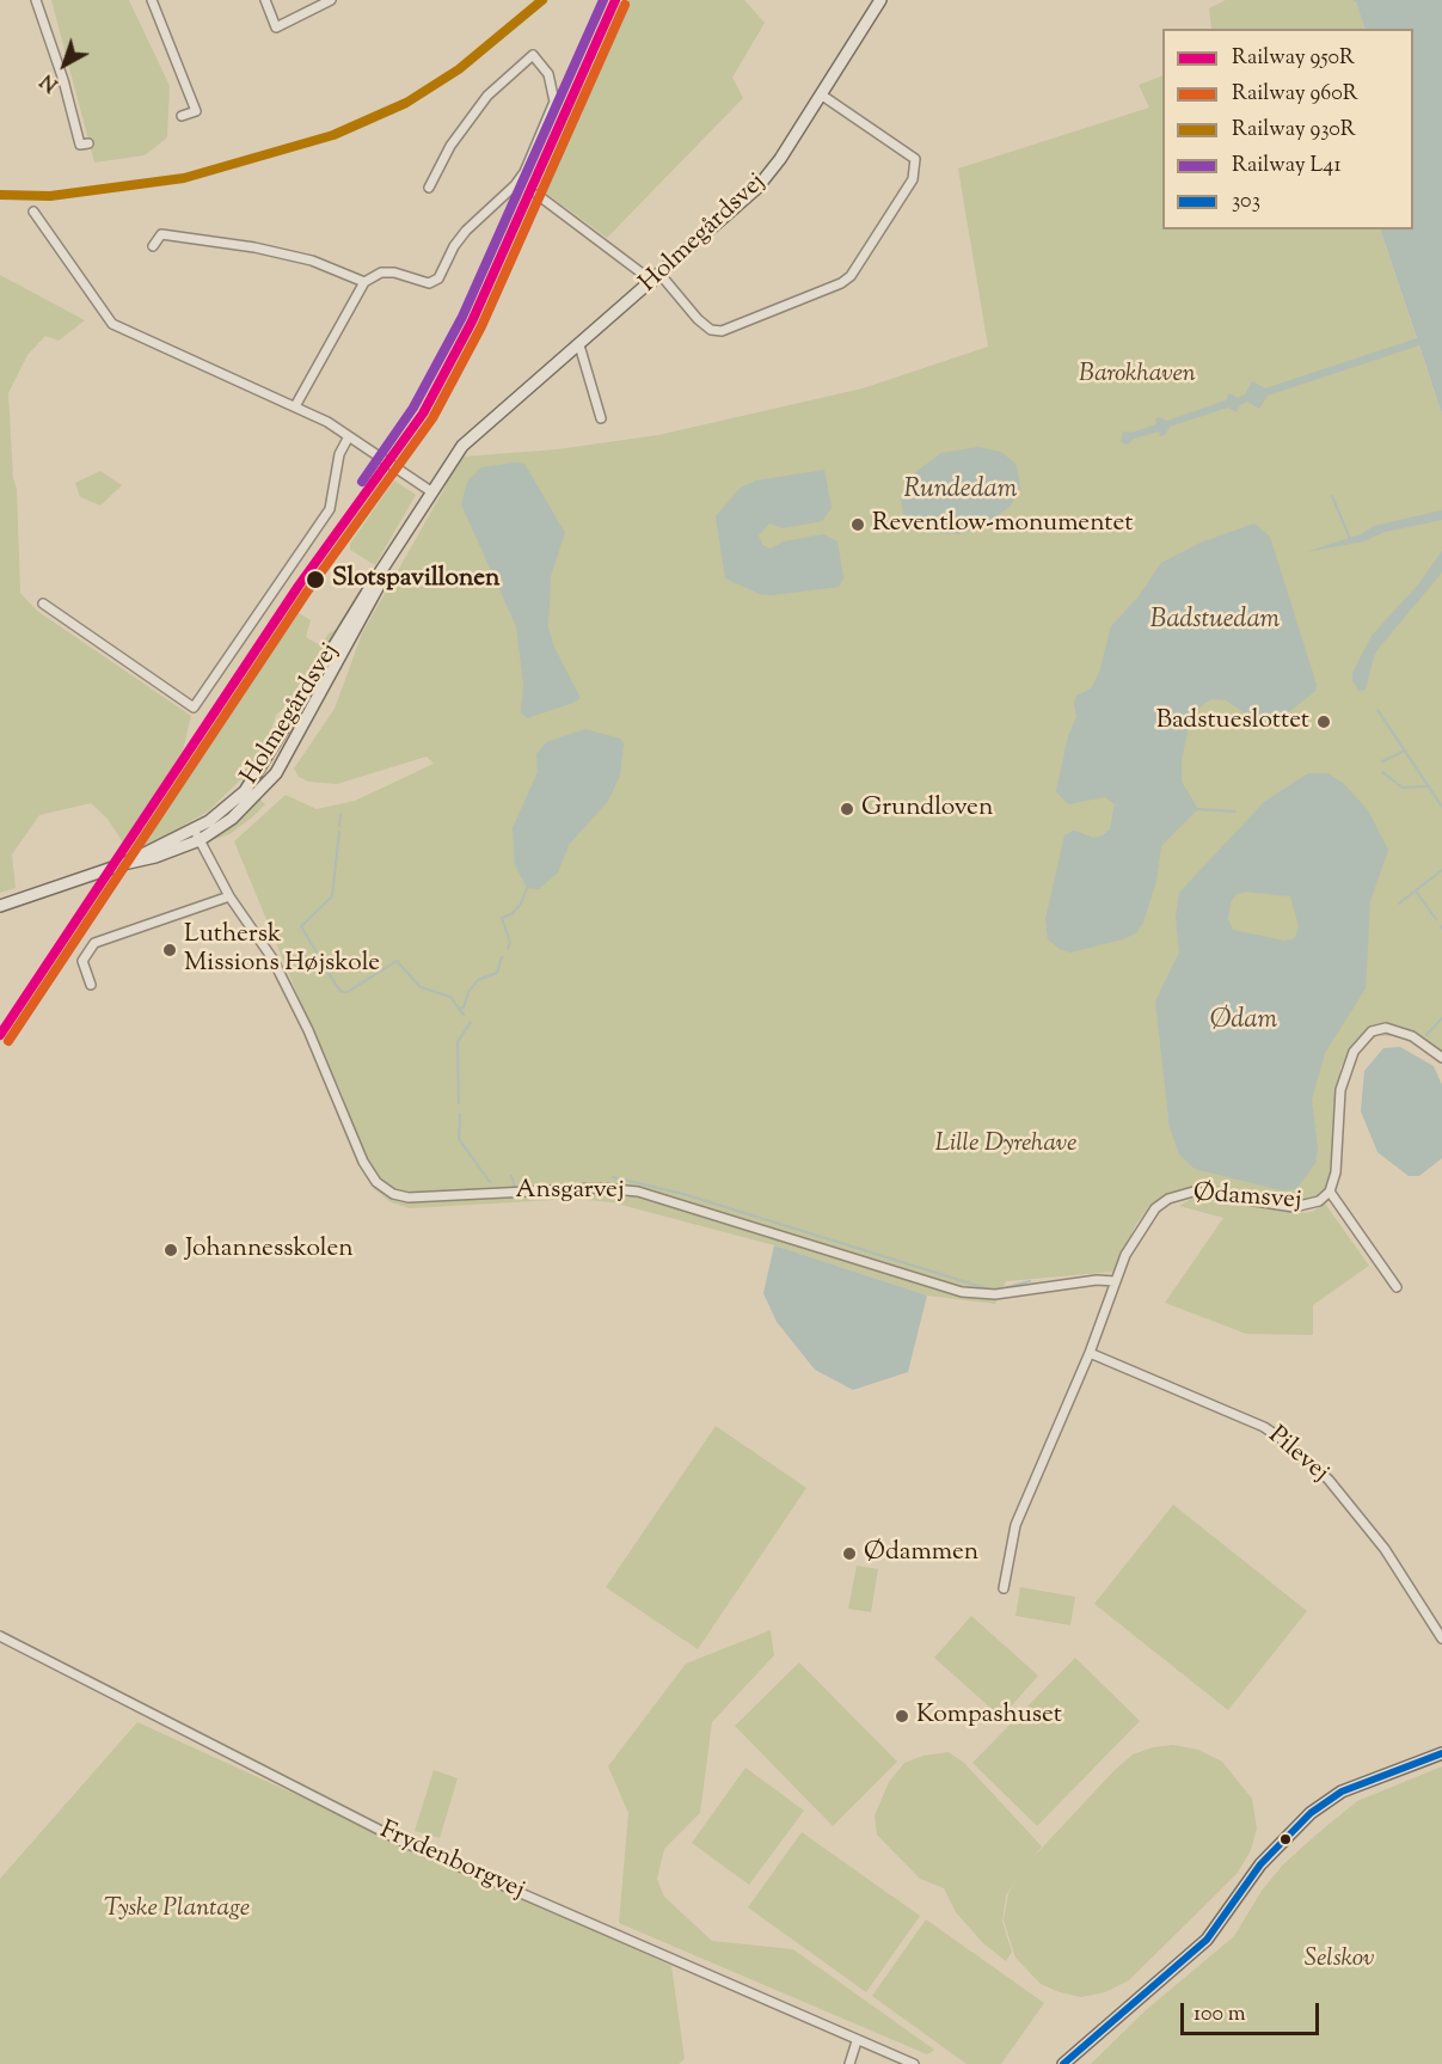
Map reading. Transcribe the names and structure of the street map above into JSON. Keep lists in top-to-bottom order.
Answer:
{
  "streets": {
    "street": [
      "Holmegårdsvej",
      "Ansgarvej",
      "Ødamsvej",
      "Pilevej",
      "Frydenborgvej"
    ]
  },
  "crossings": [
    ["Holmegårdsvej", "Ansgarvej"],
    ["Ansgarvej", "Ødamsvej"],
    ["Ødamsvej", "Pilevej"]
  ],
  "water": ["Rundedam", "Badstuedam", "Ødam"],
  "parks": [
    "Barokhaven",
    "Lille Dyrehave",
    "Tyske Plantage",
    "Selskov"
  ],
  "places": [
    "Reventlow-monumentet",
    "Slotspavillonen",
    "Badstueslottet",
    "Grundloven",
    "Luthersk Missions Højskole",
    "Johannesskolen",
    "Ødammen",
    "Kompashuset"
  ],
  "lines": [
    "rail line 950R",
    "rail line 930R",
    "rail line L41",
    "rail line 960R",
    "transit line 303"
  ],
  "legend": [
    "Railway 950R",
    "Railway 960R",
    "Railway 930R",
    "Railway L41",
    "303"
  ],
  "scale_bar": "100 m",
  "north": "bottom left"
}
